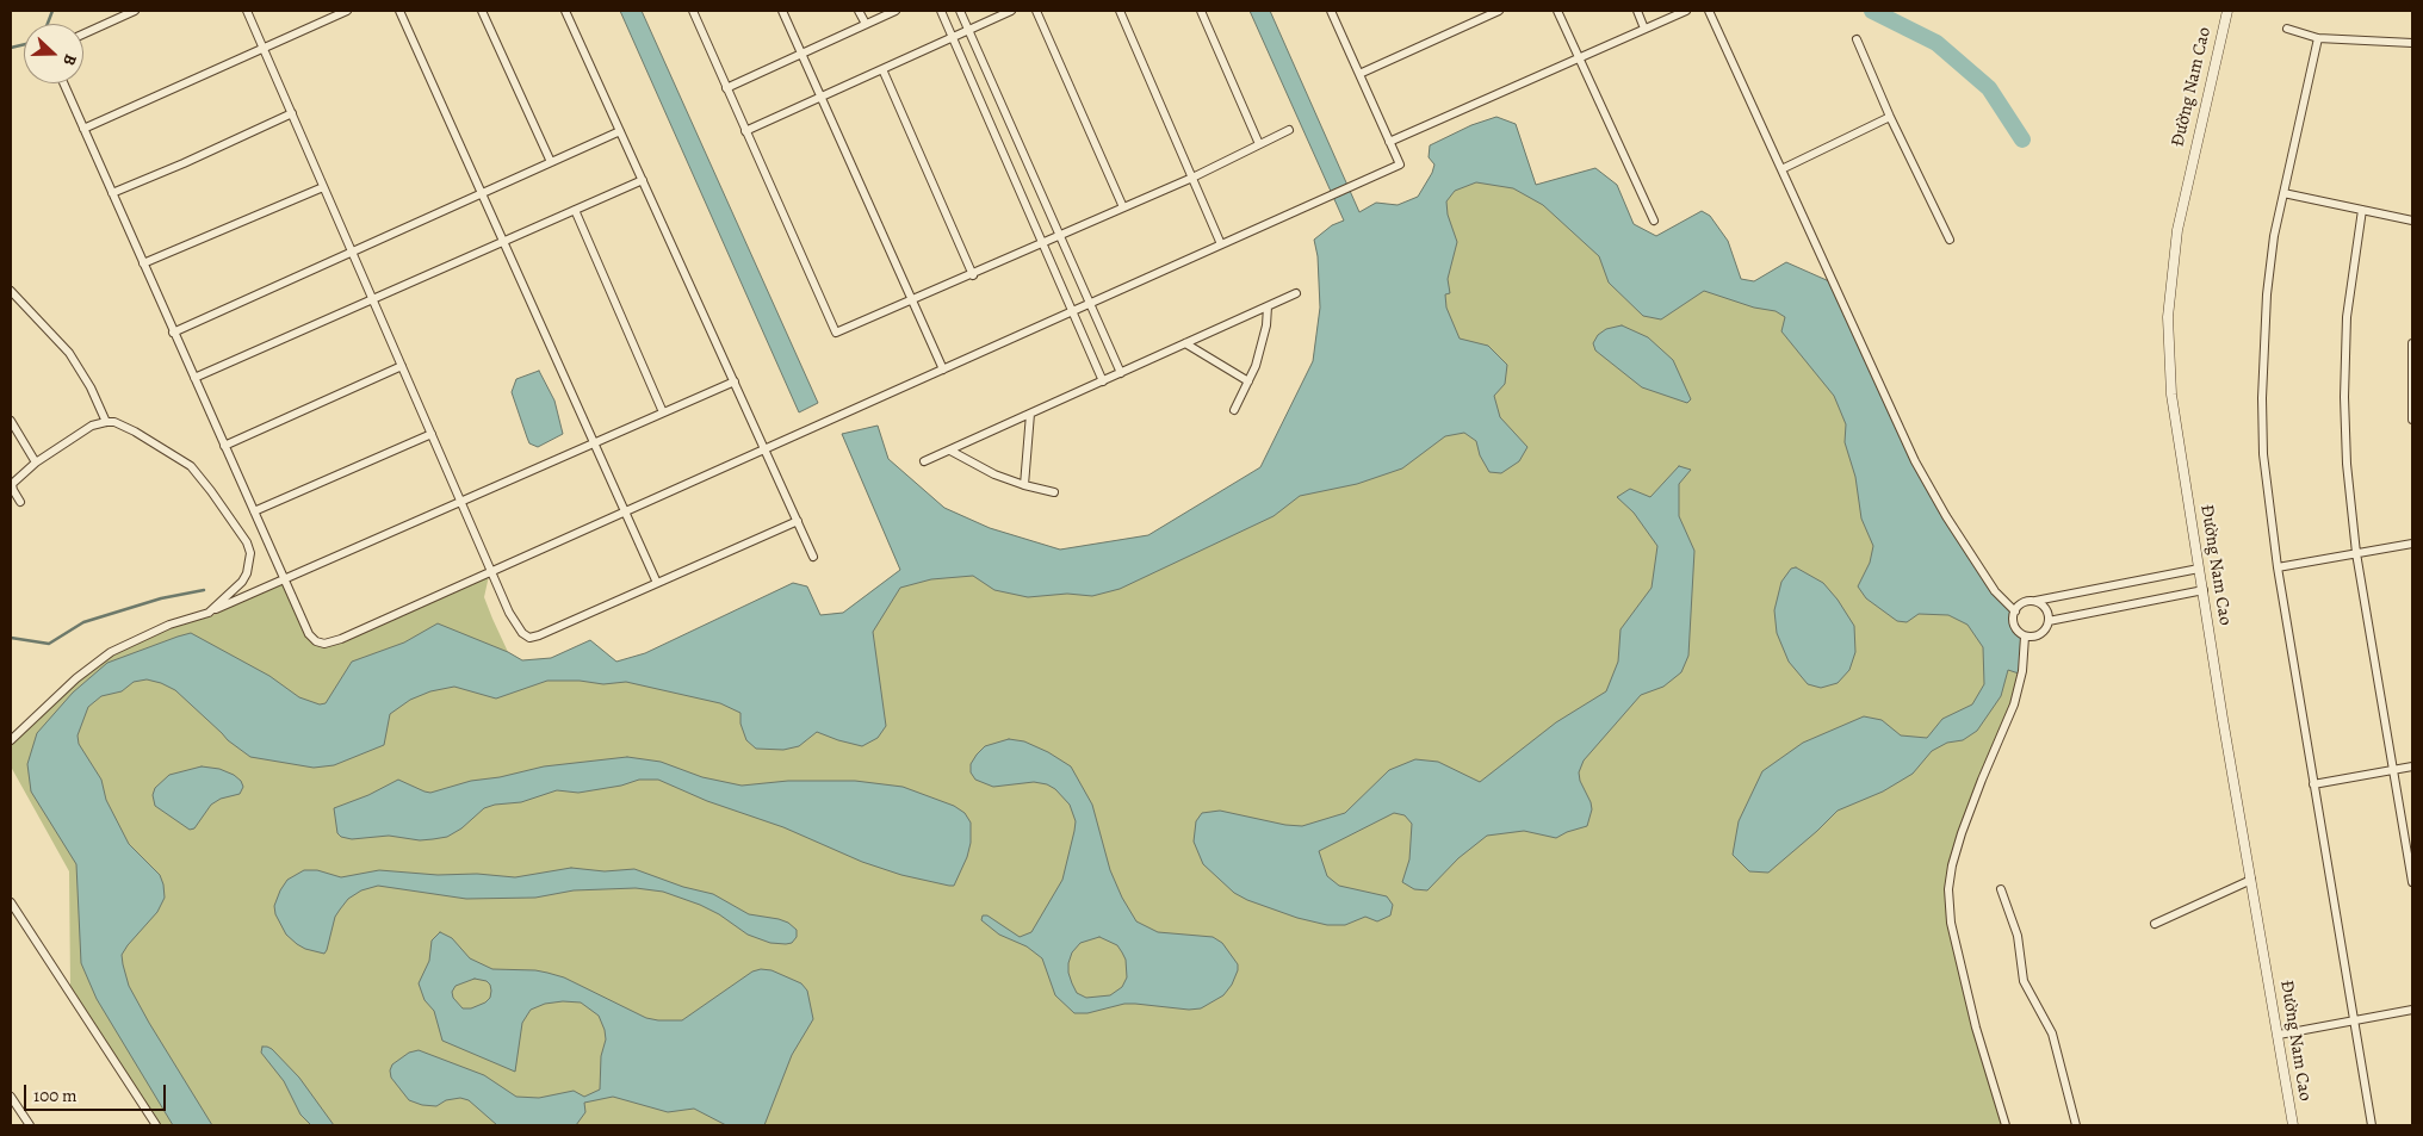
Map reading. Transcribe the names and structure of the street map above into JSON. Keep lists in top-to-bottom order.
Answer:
{
  "streets": {
    "street": ["Đường Nam Cao"]
  },
  "scale_bar": "100 m",
  "north": "right"
}
